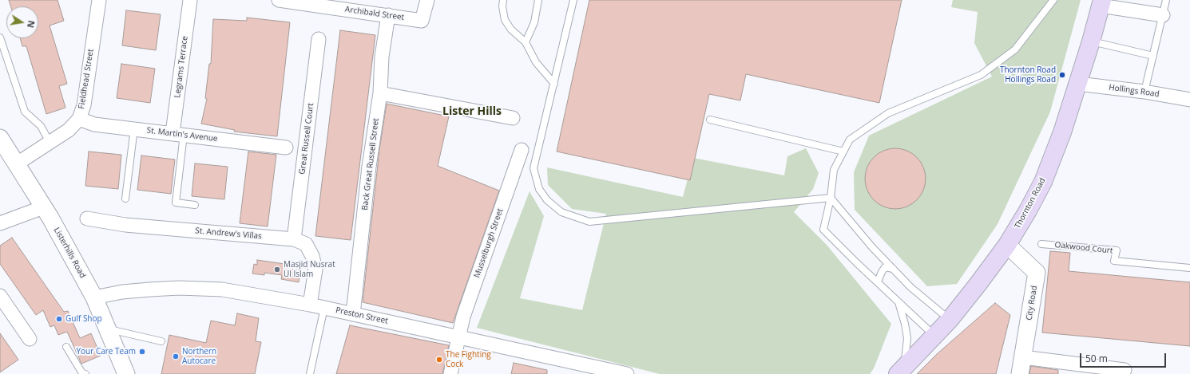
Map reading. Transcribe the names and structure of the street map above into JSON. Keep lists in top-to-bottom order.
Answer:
{
  "streets": {
    "main road": ["Thornton Road"],
    "street": [
      "Archibald Street",
      "Legrams Terrace",
      "Fieldhead Street",
      "Hollings Road",
      "St. Martin's Avenue",
      "Great Russell Court",
      "Back Great Russell Street",
      "St. Andrew's Villas",
      "Musselburgh Street",
      "Listerhills Road",
      "City Road",
      "Preston Street"
    ],
    "lane": ["Oakwood Court"]
  },
  "crossings": [
    ["Archibald Street", "Back Great Russell Street"],
    ["Legrams Terrace", "St. Martin's Avenue"],
    ["Fieldhead Street", "St. Martin's Avenue"],
    ["Fieldhead Street", "Listerhills Road"],
    ["Hollings Road", "Thornton Road"],
    ["St. Martin's Avenue", "Great Russell Court"],
    ["Great Russell Court", "St. Andrew's Villas"],
    ["Back Great Russell Street", "Preston Street"],
    ["Thornton Road", "City Road"],
    ["St. Andrew's Villas", "Preston Street"],
    ["Musselburgh Street", "Preston Street"],
    ["Listerhills Road", "Preston Street"]
  ],
  "districts": ["Lister Hills"],
  "places": [
    "Thornton Road Hollings Road",
    "Masjid Nusrat Ul Islam",
    "Gulf Shop",
    "Your Care Team",
    "Northern Autocare",
    "The Fighting Cock"
  ],
  "scale_bar": "50 m",
  "north": "right"
}
